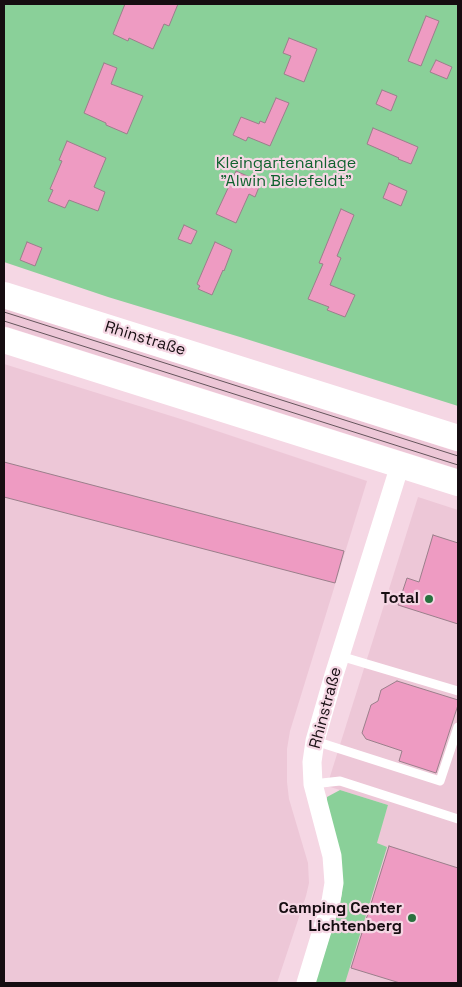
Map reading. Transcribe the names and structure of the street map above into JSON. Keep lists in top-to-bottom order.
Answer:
{
  "streets": {
    "main road": ["Rhinstraße"]
  },
  "parks": ["Kleingartenanlage \"Alwin Bielefeldt\""],
  "places": ["Total", "Camping Center Lichtenberg"]
}
